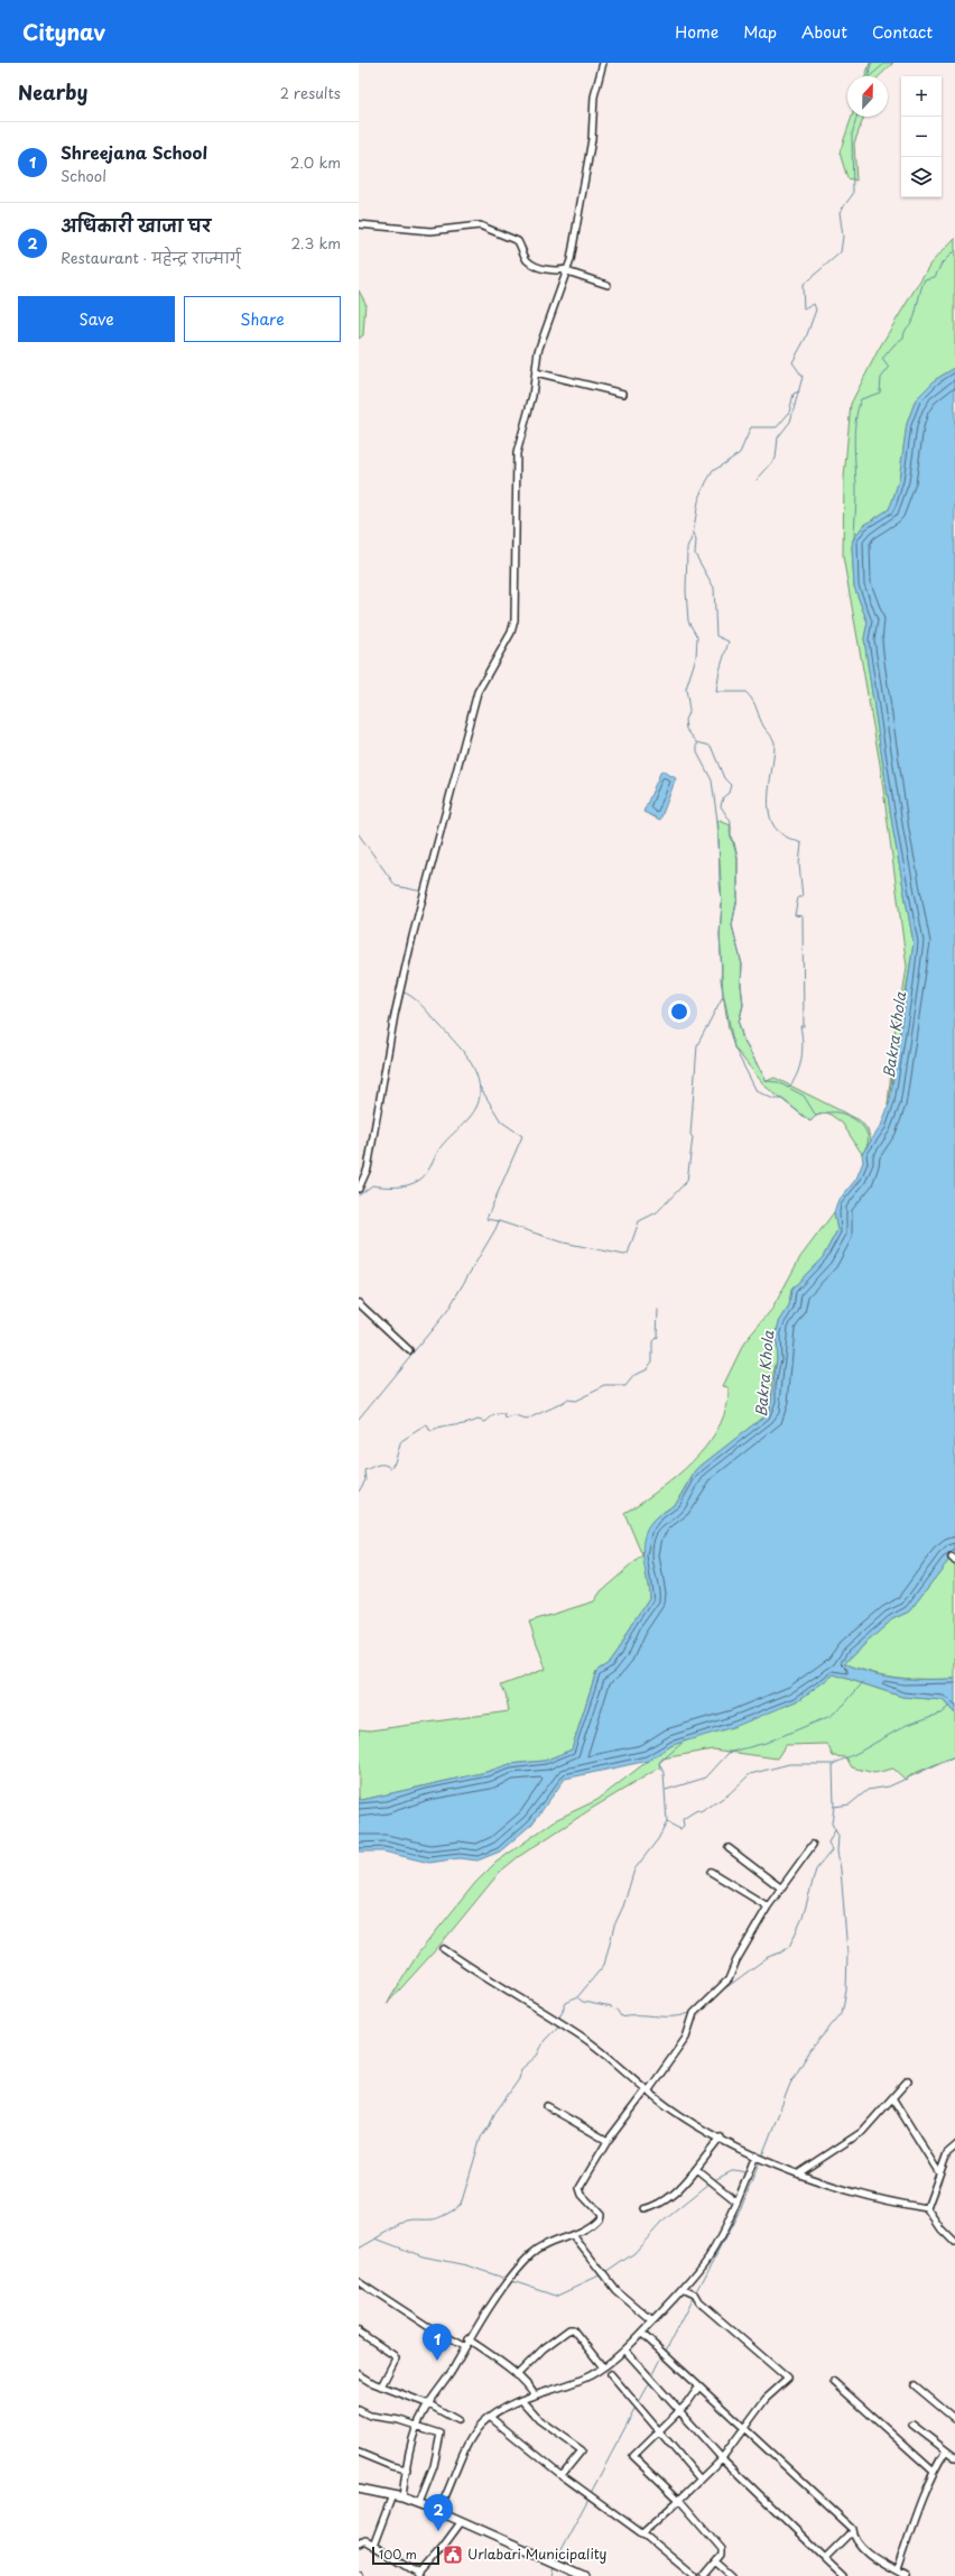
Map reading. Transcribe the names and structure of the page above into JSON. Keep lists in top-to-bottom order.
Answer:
{
  "water": ["Bakra Khola"],
  "places": {
    "public building": ["Urlabari Municipality"]
  },
  "scale_bar": "100 m",
  "north": "top",
  "page": {
    "header": "Citynav",
    "nav": [
      "Home",
      "Map",
      "About",
      "Contact"
    ],
    "heading": ["Nearby", "2 results"],
    "map_buttons": ["+", "−"],
    "list": [
      {
        "mark": "1",
        "name": "Shreejana School",
        "note": "School",
        "value": "2.0 km"
      },
      {
        "mark": "2",
        "name": "अधिकारी खाजा घर",
        "note": "Restaurant · महेन्द्र राज्मार्ग्",
        "value": "2.3 km"
      }
    ],
    "buttons": ["Save", "Share"],
    "pins": ["1", "2"],
    "scale": "100 m"
  }
}
